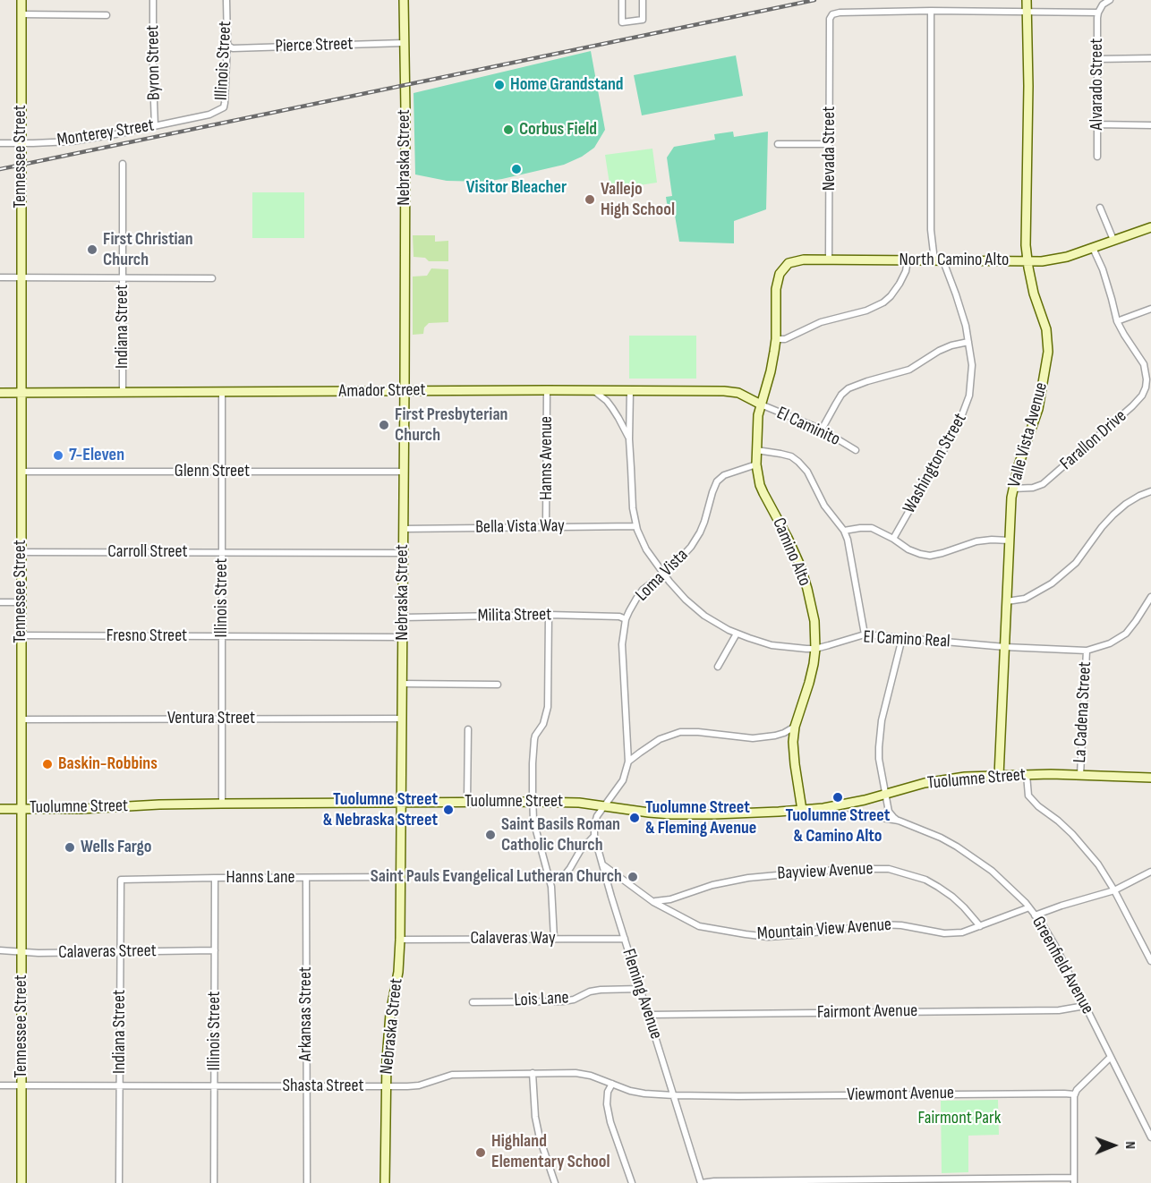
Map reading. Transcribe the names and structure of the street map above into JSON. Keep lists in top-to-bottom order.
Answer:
{
  "streets": {
    "street": [
      "Pierce Street",
      "Illinois Street",
      "Byron Street",
      "Alvarado Street",
      "Monterey Street",
      "Nevada Street",
      "Tennessee Street",
      "Nebraska Street",
      "North Camino Alto",
      "Indiana Street",
      "Amador Street",
      "El Caminito",
      "Valle Vista Avenue",
      "Farallon Drive",
      "Hanns Avenue",
      "Washington Street",
      "Glenn Street",
      "Bella Vista Way",
      "Carroll Street",
      "Camino Alto",
      "Loma Vista",
      "Milita Street",
      "Fresno Street",
      "El Camino Real",
      "La Cadena Street",
      "Ventura Street",
      "Tuolumne Street",
      "Bayview Avenue",
      "Hanns Lane",
      "Mountain View Avenue",
      "Calaveras Way",
      "Calaveras Street",
      "Greenfield Avenue",
      "Fleming Avenue",
      "Lois Lane",
      "Fairmont Avenue",
      "Arkansas Street",
      "Shasta Street",
      "Viewmont Avenue"
    ]
  },
  "crossings": [
    ["Pierce Street", "Illinois Street"],
    ["Pierce Street", "Nebraska Street"],
    ["Illinois Street", "Monterey Street"],
    ["Illinois Street", "Amador Street"],
    ["Illinois Street", "Glenn Street"],
    ["Illinois Street", "Carroll Street"],
    ["Illinois Street", "Fresno Street"],
    ["Illinois Street", "Ventura Street"],
    ["Illinois Street", "Tuolumne Street"],
    ["Illinois Street", "Hanns Lane"],
    ["Illinois Street", "Calaveras Street"],
    ["Illinois Street", "Shasta Street"],
    ["Byron Street", "Monterey Street"],
    ["Alvarado Street", "Nevada Street"],
    ["Monterey Street", "Tennessee Street"],
    ["Nevada Street", "North Camino Alto"],
    ["Nevada Street", "Valle Vista Avenue"],
    ["Nevada Street", "Washington Street"],
    ["Tennessee Street", "Amador Street"],
    ["Tennessee Street", "Glenn Street"],
    ["Tennessee Street", "Carroll Street"],
    ["Tennessee Street", "Fresno Street"],
    ["Tennessee Street", "Ventura Street"],
    ["Tennessee Street", "Tuolumne Street"],
    ["Tennessee Street", "Calaveras Street"],
    ["Tennessee Street", "Shasta Street"],
    ["Nebraska Street", "Amador Street"],
    ["Nebraska Street", "Glenn Street"],
    ["Nebraska Street", "Bella Vista Way"],
    ["Nebraska Street", "Carroll Street"],
    ["Nebraska Street", "Milita Street"],
    ["Nebraska Street", "Fresno Street"],
    ["Nebraska Street", "Ventura Street"],
    ["Nebraska Street", "Tuolumne Street"],
    ["Nebraska Street", "Hanns Lane"],
    ["Nebraska Street", "Calaveras Way"],
    ["Nebraska Street", "Shasta Street"],
    ["North Camino Alto", "Valle Vista Avenue"],
    ["North Camino Alto", "Farallon Drive"],
    ["North Camino Alto", "Washington Street"],
    ["North Camino Alto", "Camino Alto"],
    ["Indiana Street", "Amador Street"],
    ["Indiana Street", "Hanns Lane"],
    ["Indiana Street", "Calaveras Street"],
    ["Indiana Street", "Shasta Street"],
    ["Amador Street", "El Caminito"],
    ["Amador Street", "Hanns Avenue"],
    ["Amador Street", "Camino Alto"],
    ["Amador Street", "El Camino Real"],
    ["El Caminito", "Camino Alto"],
    ["Valle Vista Avenue", "Farallon Drive"],
    ["Valle Vista Avenue", "El Camino Real"],
    ["Valle Vista Avenue", "Tuolumne Street"],
    ["Hanns Avenue", "Bella Vista Way"],
    ["Bella Vista Way", "El Camino Real"],
    ["Camino Alto", "Loma Vista"],
    ["Camino Alto", "El Camino Real"],
    ["Camino Alto", "Tuolumne Street"],
    ["Loma Vista", "Milita Street"],
    ["Loma Vista", "El Camino Real"],
    ["Loma Vista", "Tuolumne Street"],
    ["El Camino Real", "La Cadena Street"],
    ["La Cadena Street", "Tuolumne Street"],
    ["Bayview Avenue", "Mountain View Avenue"],
    ["Hanns Lane", "Arkansas Street"],
    ["Mountain View Avenue", "Greenfield Avenue"],
    ["Mountain View Avenue", "Fleming Avenue"],
    ["Calaveras Way", "Fleming Avenue"],
    ["Greenfield Avenue", "Fairmont Avenue"],
    ["Fleming Avenue", "Lois Lane"],
    ["Fleming Avenue", "Fairmont Avenue"],
    ["Fleming Avenue", "Shasta Street"],
    ["Fleming Avenue", "Viewmont Avenue"],
    ["Arkansas Street", "Shasta Street"],
    ["Shasta Street", "Viewmont Avenue"]
  ],
  "parks": ["Fairmont Park"],
  "places": [
    "Home Grandstand",
    "Corbus Field",
    "Visitor Bleacher",
    "Vallejo High School",
    "First Christian Church",
    "First Presbyterian Church",
    "7-Eleven",
    "Baskin-Robbins",
    "Tuolumne Street & Camino Alto",
    "Tuolumne Street & Nebraska Street",
    "Tuolumne Street & Fleming Avenue",
    "Saint Basils Roman Catholic Church",
    "Wells Fargo",
    "Saint Pauls Evangelical Lutheran Church",
    "Highland Elementary School"
  ],
  "north": "right"
}
